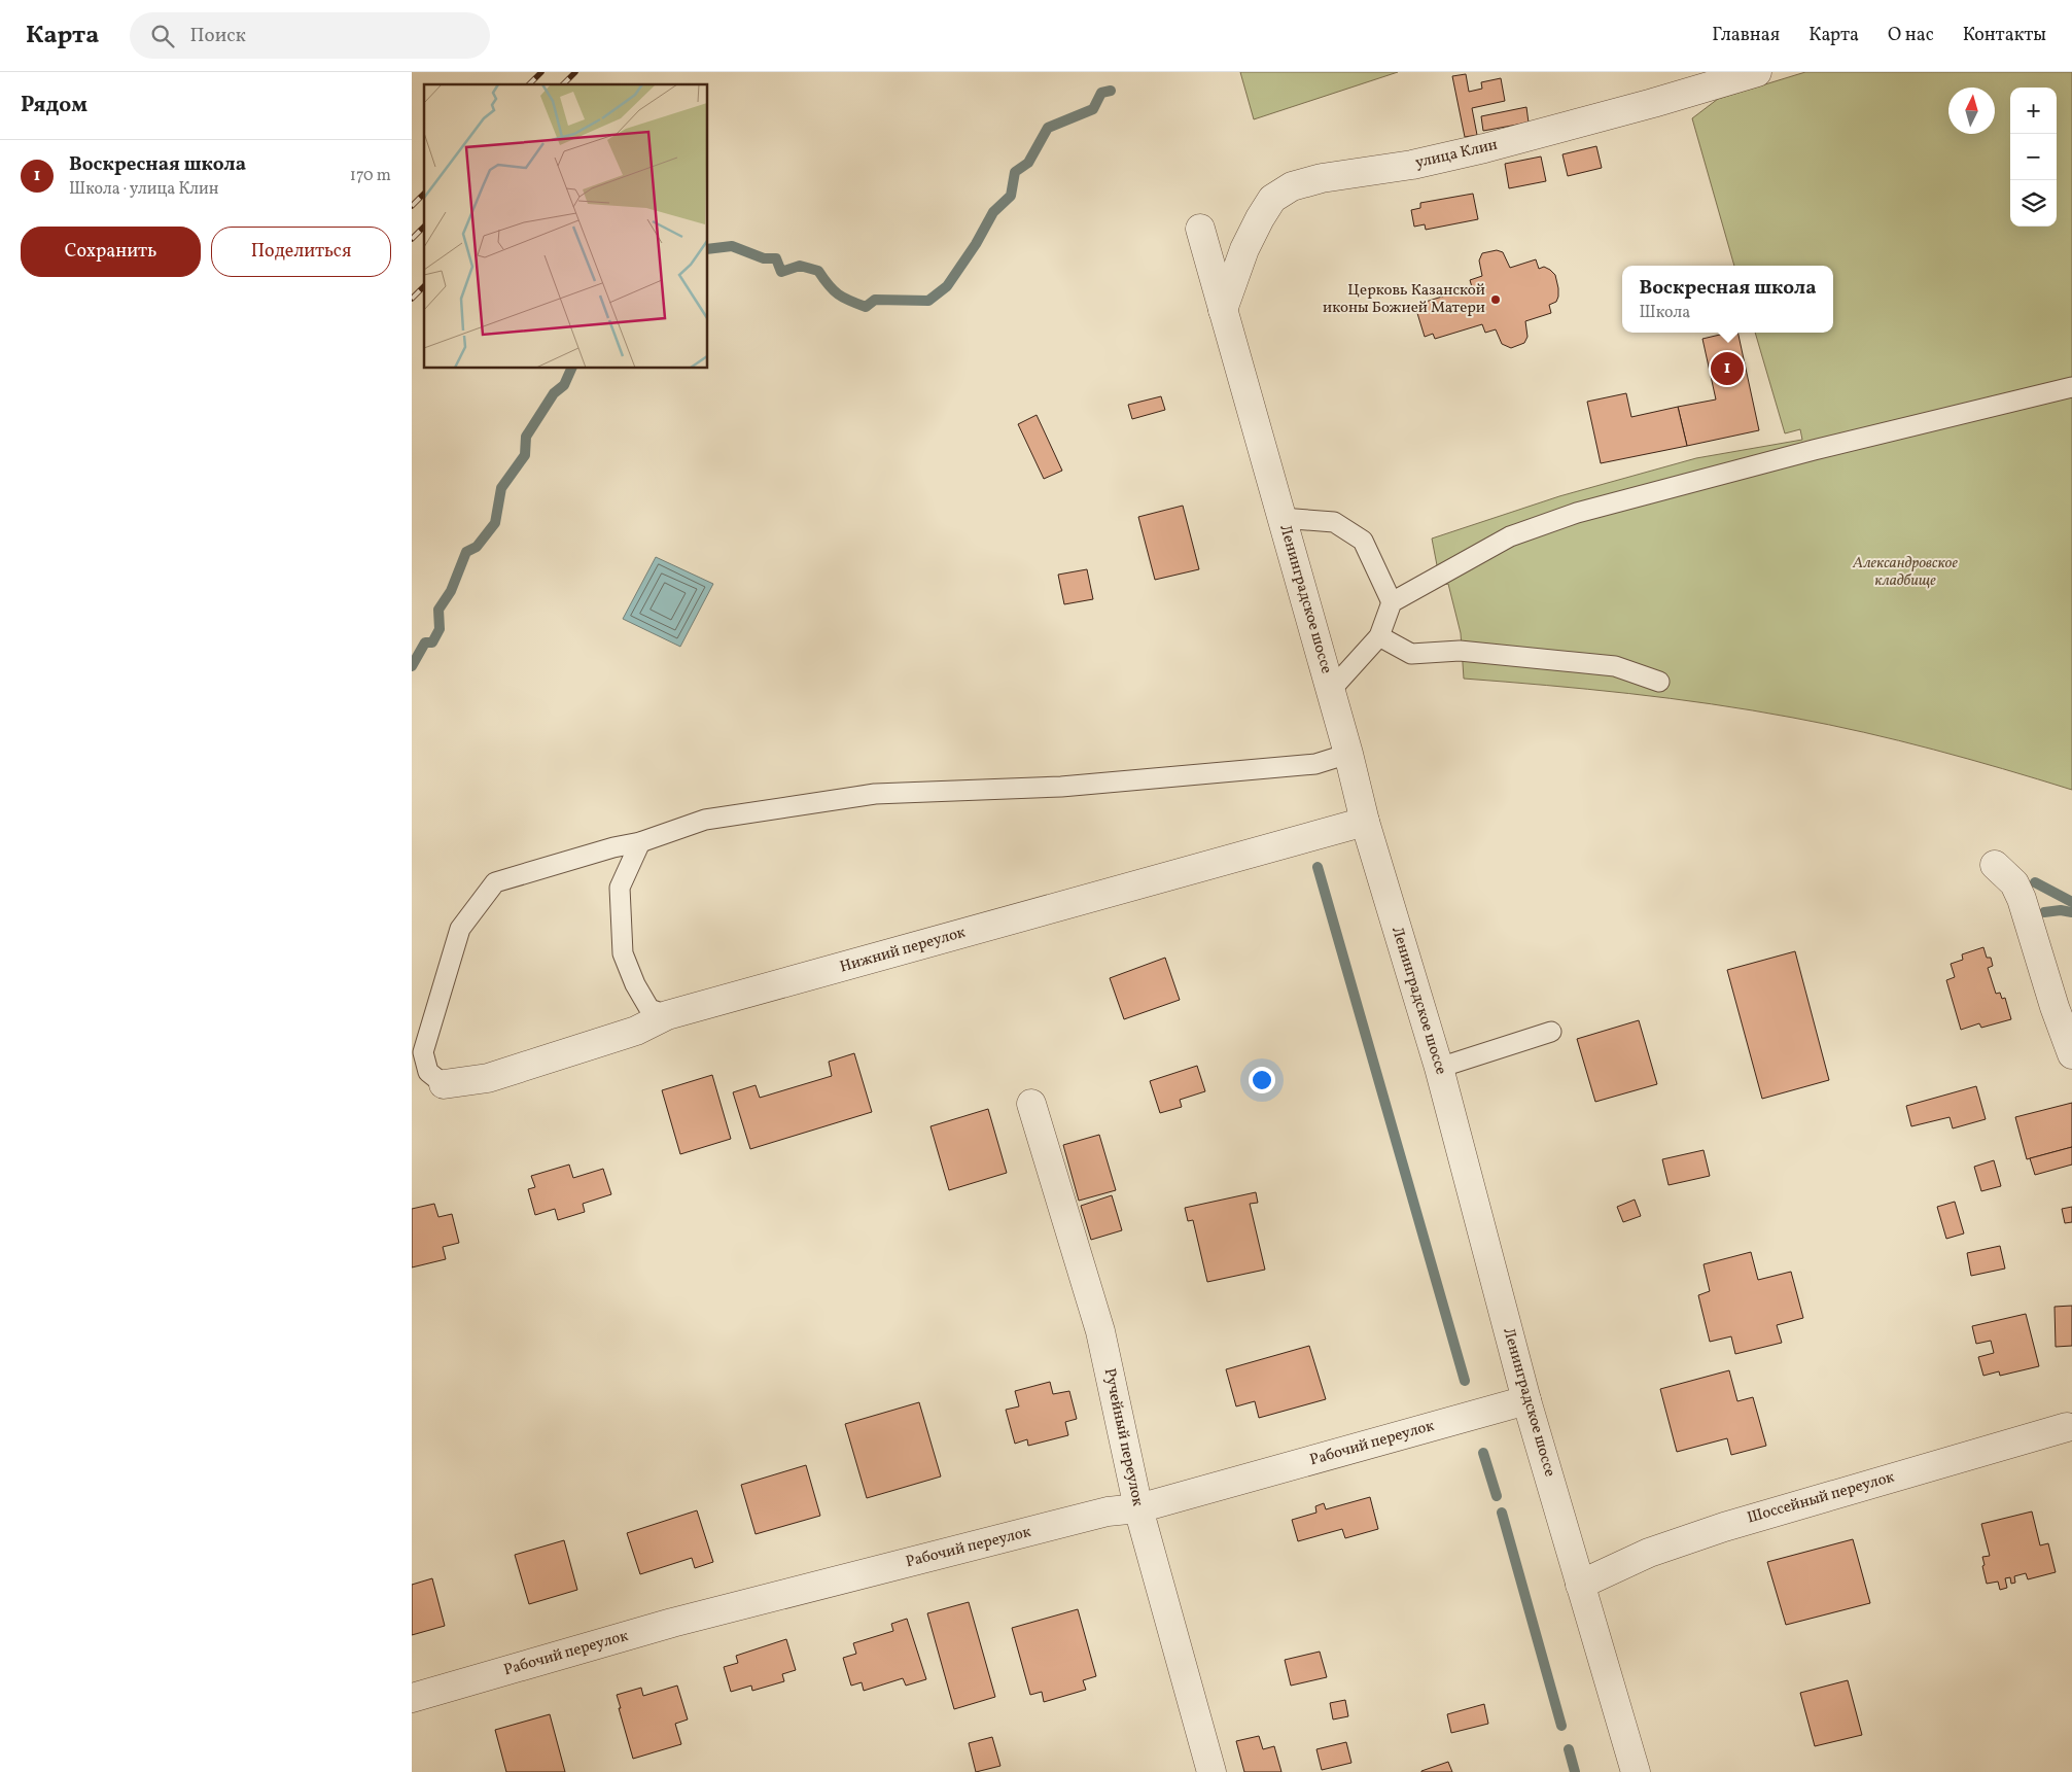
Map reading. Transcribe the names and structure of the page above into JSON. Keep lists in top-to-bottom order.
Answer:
{
  "streets": {
    "street": [
      "улица Клин",
      "Ленинградское шоссе",
      "Нижний переулок",
      "Ручейный переулок",
      "Рабочий переулок",
      "Шоссейный переулок"
    ]
  },
  "crossings": [
    ["улица Клин", "Ленинградское шоссе"],
    ["Ленинградское шоссе", "Нижний переулок"],
    ["Ленинградское шоссе", "Рабочий переулок"],
    ["Ленинградское шоссе", "Шоссейный переулок"],
    ["Ручейный переулок", "Рабочий переулок"]
  ],
  "parks": ["Александровское кладбище"],
  "places": ["Церковь Казанской иконы Божией Матери"],
  "north": "top",
  "page": {
    "header": "Карта",
    "search": "Поиск",
    "nav": [
      "Главная",
      "Карта",
      "О нас",
      "Контакты"
    ],
    "heading": "Рядом",
    "map_buttons": ["+", "−"],
    "list": [
      {
        "mark": "1",
        "name": "Воскресная школа",
        "note": "Школа · улица Клин",
        "value": "170 m"
      }
    ],
    "buttons": ["Сохранить", "Поделиться"],
    "popup": ["Воскресная школа", "Школа"],
    "pins": "1"
  }
}
